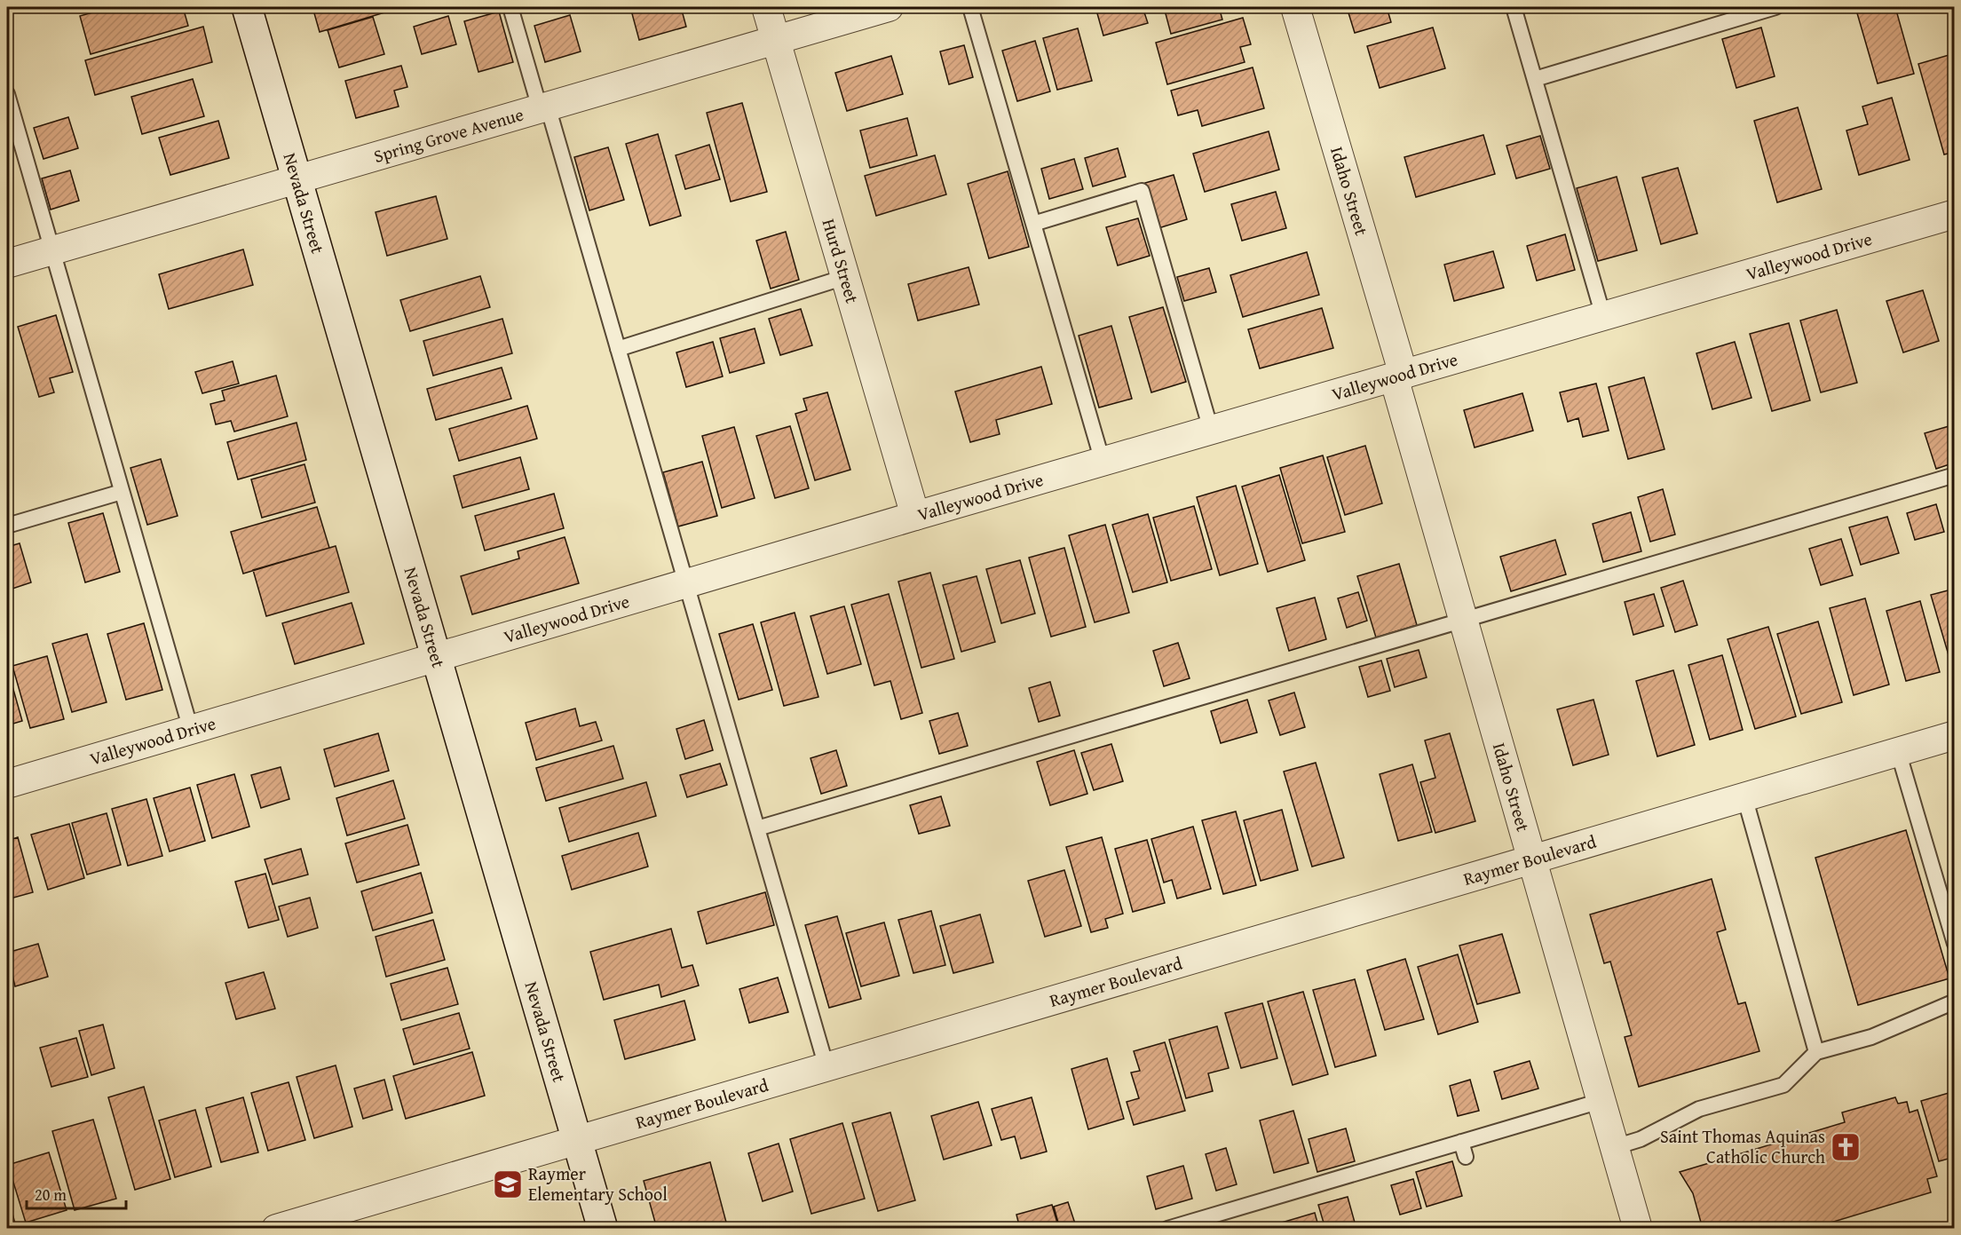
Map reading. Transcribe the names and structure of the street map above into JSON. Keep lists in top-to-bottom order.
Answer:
{
  "streets": {
    "street": [
      "Spring Grove Avenue",
      "Idaho Street",
      "Nevada Street",
      "Valleywood Drive",
      "Hurd Street",
      "Raymer Boulevard"
    ]
  },
  "crossings": [
    ["Spring Grove Avenue", "Nevada Street"],
    ["Spring Grove Avenue", "Hurd Street"],
    ["Idaho Street", "Valleywood Drive"],
    ["Idaho Street", "Raymer Boulevard"],
    ["Nevada Street", "Valleywood Drive"],
    ["Nevada Street", "Raymer Boulevard"],
    ["Valleywood Drive", "Hurd Street"]
  ],
  "places": {
    "church": ["Saint Thomas Aquinas Catholic Church"],
    "school or university": ["Raymer Elementary School"]
  },
  "scale_bar": "20 m"
}
